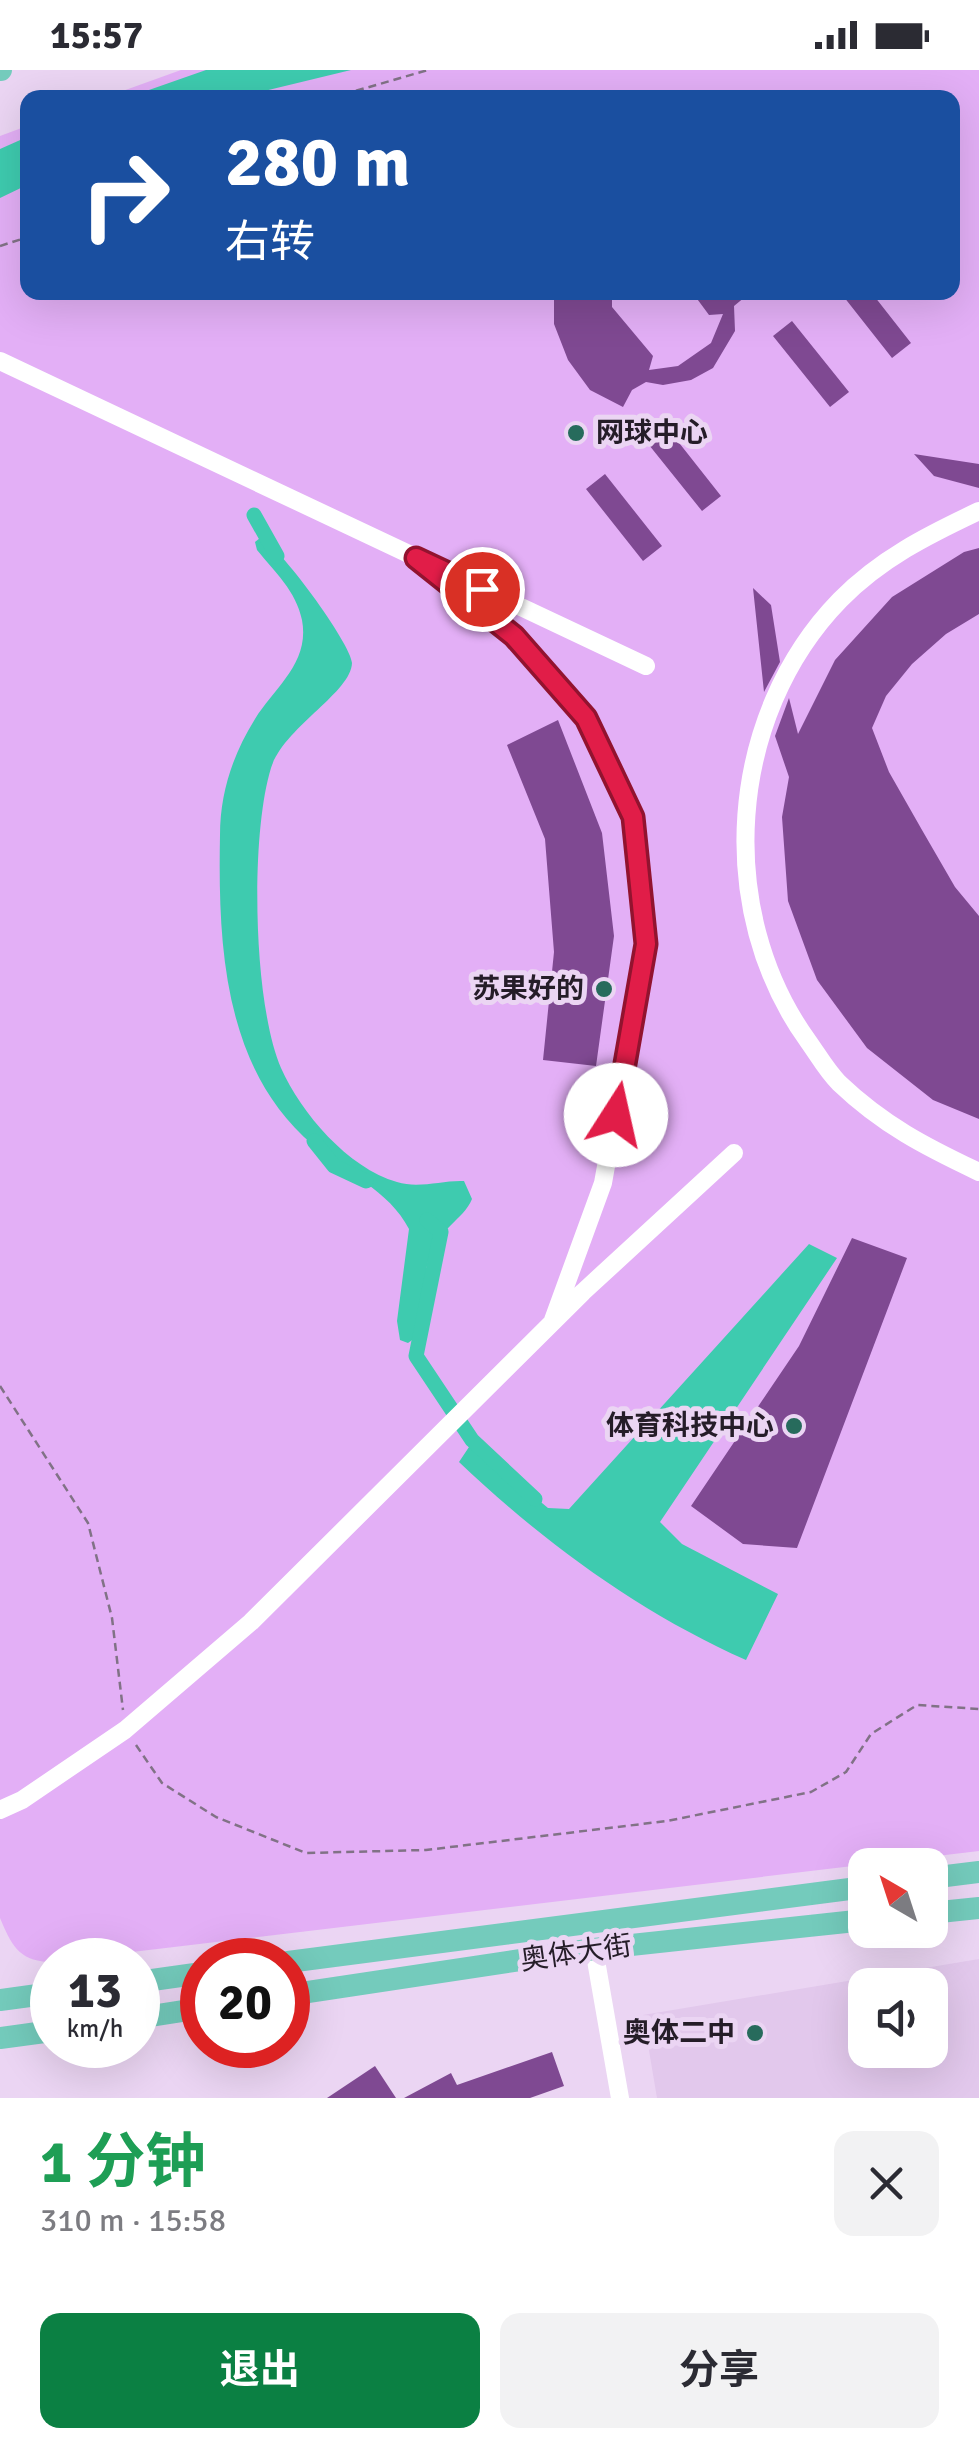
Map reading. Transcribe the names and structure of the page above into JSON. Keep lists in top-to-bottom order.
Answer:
{
  "streets": {
    "main road": ["奥体大街"]
  },
  "places": [
    "网球中心",
    "苏果好的",
    "体育科技中心",
    "奥体二中"
  ],
  "north": "top left",
  "page": {
    "status": "15:57",
    "turn": ["280 m", "右转"],
    "speed": "13 km/h",
    "limit": "20",
    "heading": ["1 分钟", "310 m · 15:58"],
    "buttons": ["退出", "分享"]
  }
}
